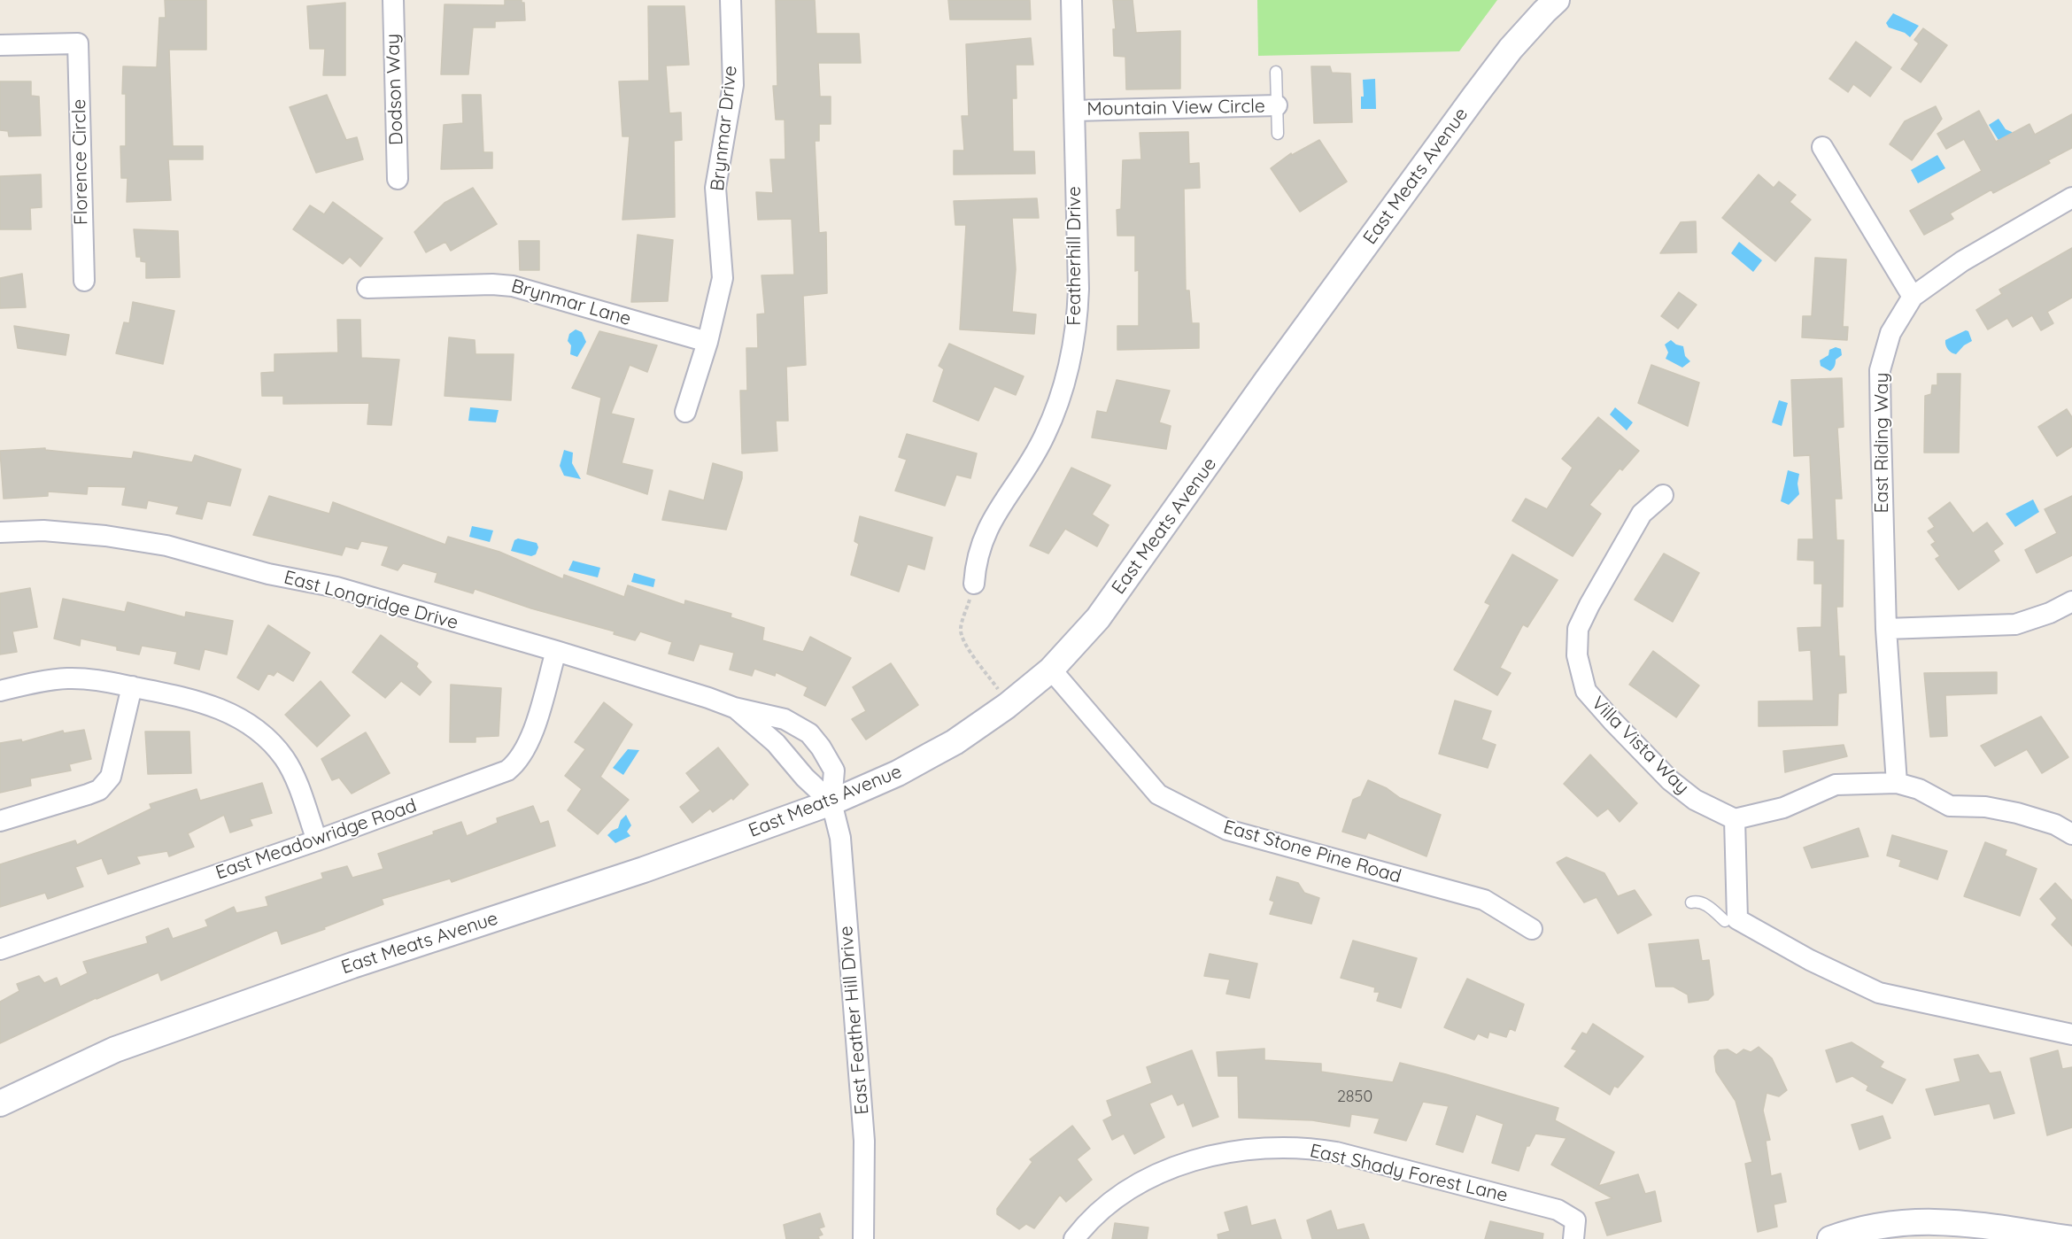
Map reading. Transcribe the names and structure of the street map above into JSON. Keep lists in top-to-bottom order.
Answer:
{
  "streets": {
    "street": [
      "Dodson Way",
      "Mountain View Circle",
      "Brynmar Drive",
      "Florence Circle",
      "East Meats Avenue",
      "Featherhill Drive",
      "Brynmar Lane",
      "East Riding Way",
      "East Longridge Drive",
      "Villa Vista Way",
      "East Meadowridge Road",
      "East Stone Pine Road",
      "East Feather Hill Drive",
      "East Shady Forest Lane"
    ]
  },
  "crossings": [
    ["Mountain View Circle", "Featherhill Drive"],
    ["Brynmar Drive", "Brynmar Lane"],
    ["East Meats Avenue", "East Longridge Drive"],
    ["East Meats Avenue", "East Stone Pine Road"],
    ["East Meats Avenue", "East Feather Hill Drive"],
    ["East Longridge Drive", "East Meadowridge Road"],
    ["East Longridge Drive", "East Feather Hill Drive"]
  ],
  "house_numbers": ["2850"]
}
